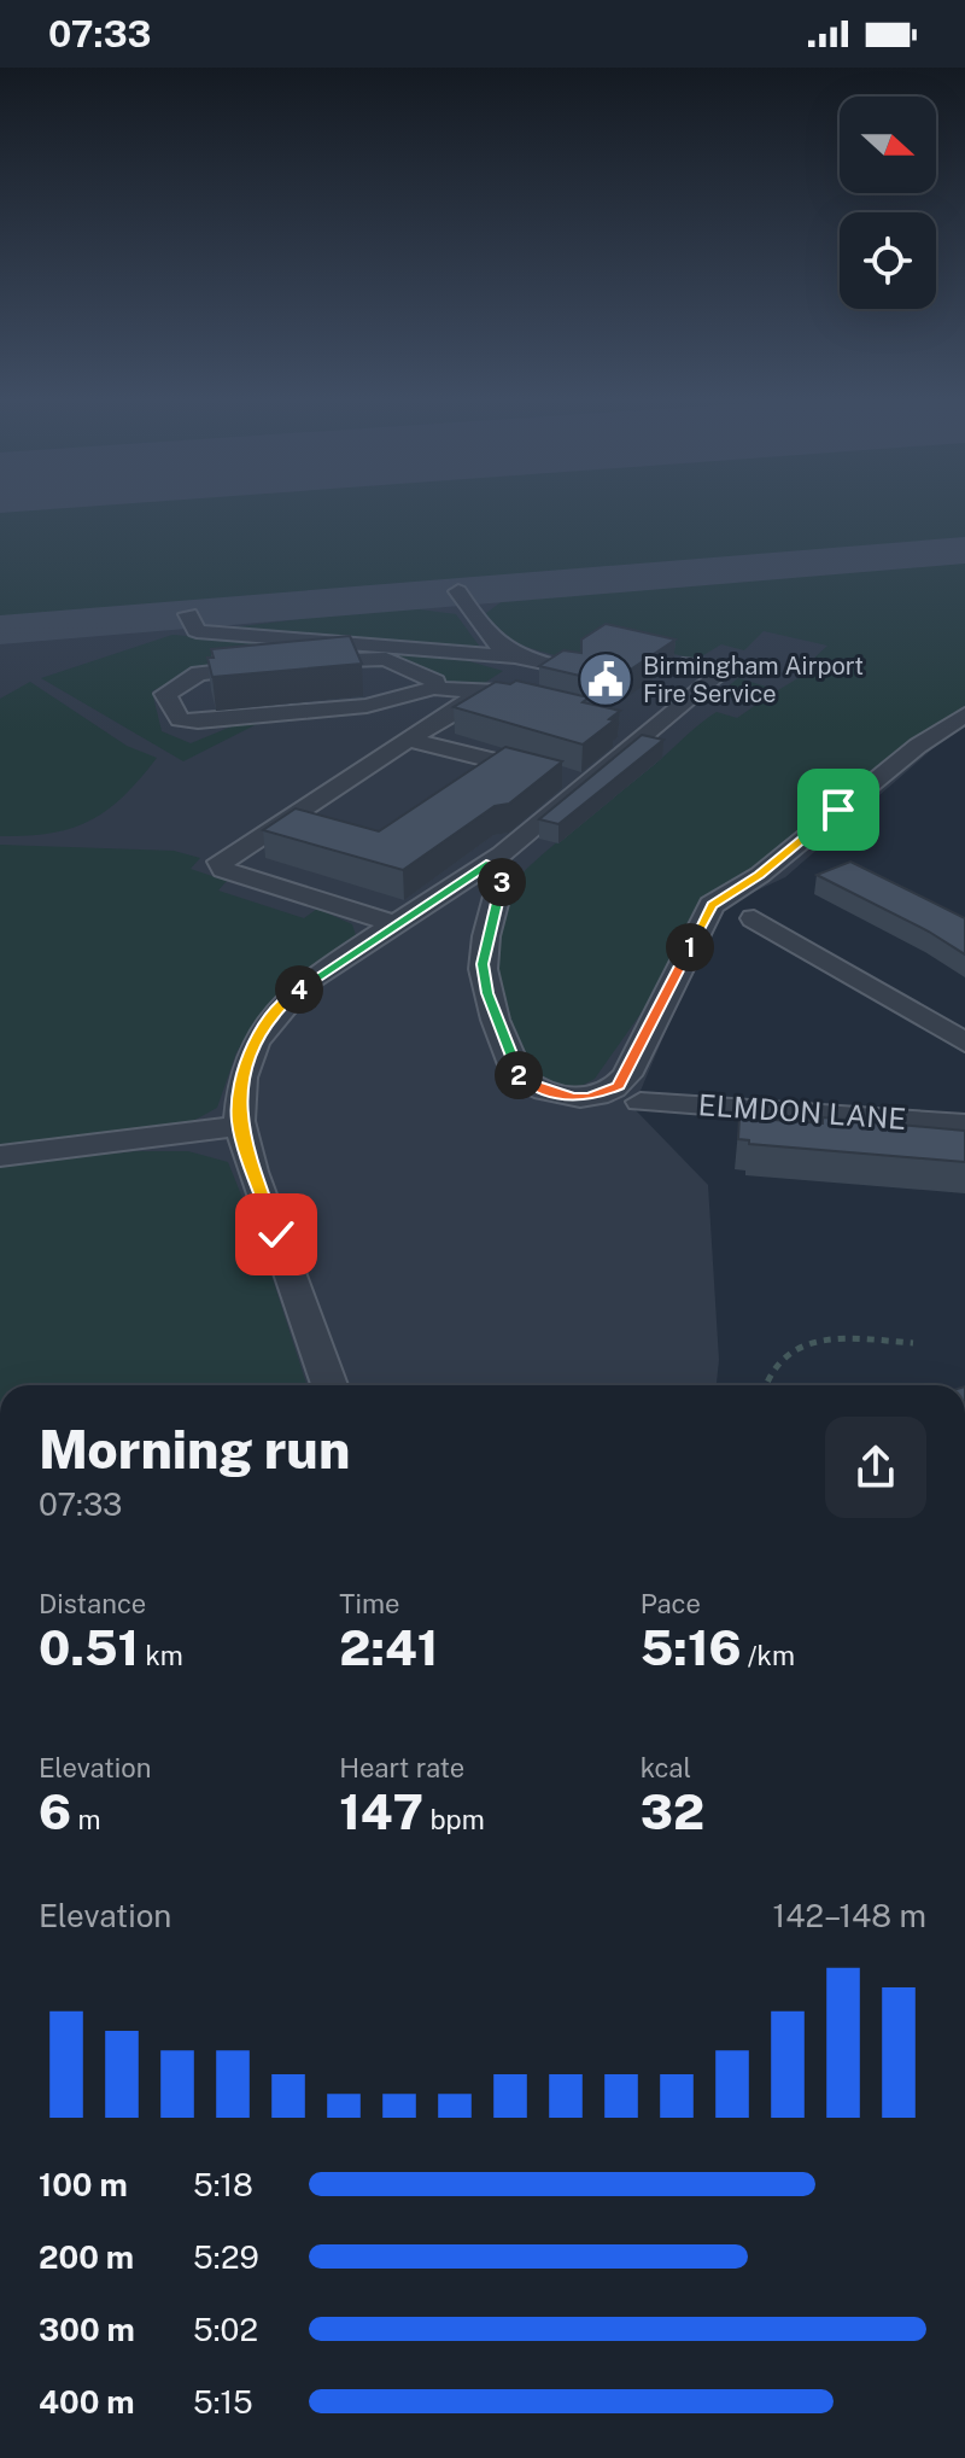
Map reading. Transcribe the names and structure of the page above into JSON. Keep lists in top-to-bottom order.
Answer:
{
  "streets": {
    "street": ["ELMDON LANE"]
  },
  "places": {
    "public building": ["Birmingham Airport Fire Service"]
  },
  "north": "right",
  "page": {
    "status": "07:33",
    "pins": [
      "3",
      "1",
      "4",
      "2"
    ],
    "heading": ["Morning run", "07:33"],
    "stats": [
      ["Distance", "0.51 km"],
      ["Time", "2:41"],
      ["Pace", "5:16 /km"],
      ["Elevation", "6 m"],
      ["Heart rate", "147 bpm"],
      ["kcal", "32"]
    ],
    "chart": ["Elevation", "142–148 m"],
    "list": [
      {
        "name": "100 m",
        "note": "5:18"
      },
      {
        "name": "200 m",
        "note": "5:29"
      },
      {
        "name": "300 m",
        "note": "5:02"
      },
      {
        "name": "400 m",
        "note": "5:15"
      }
    ]
  }
}
